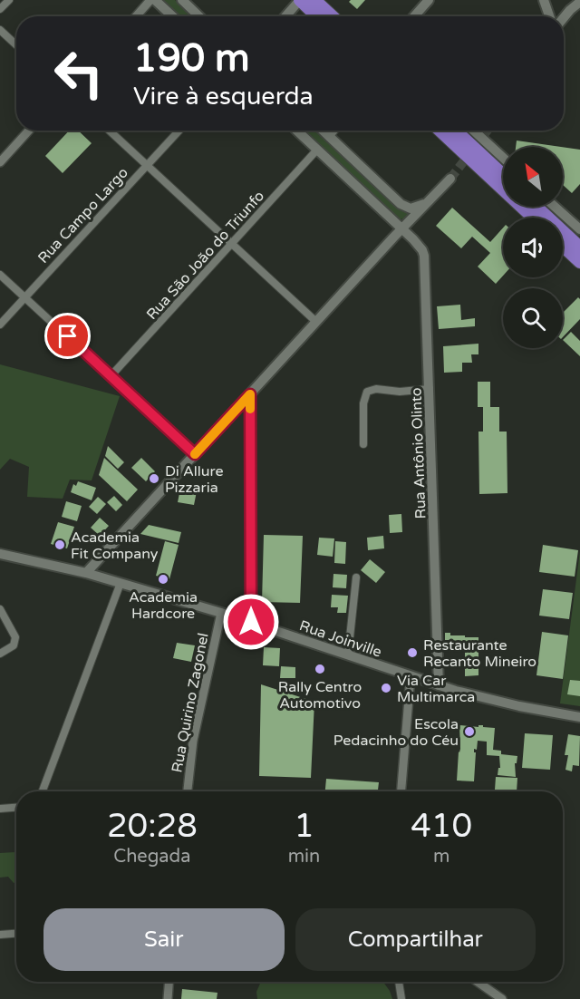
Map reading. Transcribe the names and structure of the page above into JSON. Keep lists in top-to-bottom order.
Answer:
{
  "streets": {
    "main road": ["Rua Antônio Olinto", "Rua Joinville"],
    "street": ["Rua Campo Largo", "Rua São João do Triunfo", "Rua Quirino Zagonel"]
  },
  "crossings": [
    ["Rua São João do Triunfo", "Rua Antônio Olinto"],
    ["Rua Antônio Olinto", "Rua Joinville"],
    ["Rua Joinville", "Rua Quirino Zagonel"]
  ],
  "places": [
    "Di Allure Pizzaria",
    "Academia Fit Company",
    "Academia Hardcore",
    "Restaurante Recanto Mineiro",
    "Rally Centro Automotivo",
    "Via Car Multimarca",
    "Escola Pedacinho do Céu"
  ],
  "north": "top left",
  "page": {
    "turn": ["190 m", "Vire à esquerda"],
    "eta": [
      "20:28",
      "Chegada",
      "1",
      "min",
      "410",
      "m"
    ],
    "buttons": ["Sair", "Compartilhar"]
  }
}
